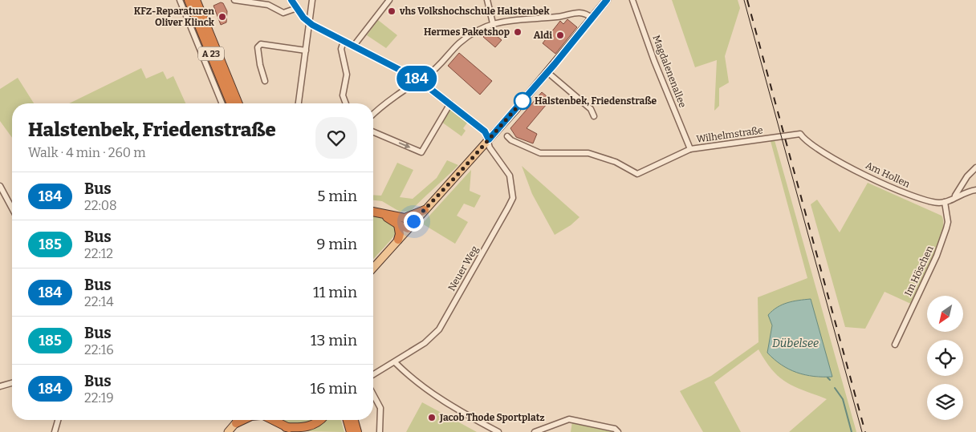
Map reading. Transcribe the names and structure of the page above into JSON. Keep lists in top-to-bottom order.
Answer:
{
  "streets": {
    "highway": ["A 23"],
    "street": [
      "Magdalenenallee",
      "Wilhelmstraße",
      "Am Hollen",
      "Neuer Weg",
      "Im Höschen"
    ]
  },
  "crossings": [
    ["Magdalenenallee", "Wilhelmstraße"],
    ["Wilhelmstraße", "Am Hollen"],
    ["Am Hollen", "Im Höschen"]
  ],
  "water": ["Dübelsee"],
  "places": [
    "vhs Volkshochschule Halstenbek",
    "KFZ-Reparaturen Oliver Klinck",
    "Hermes Paketshop",
    "Aldi",
    "Halstenbek, Friedenstraße",
    "Jacob Thode Sportplatz"
  ],
  "lines": ["bus line 184"],
  "north": "bottom left",
  "page": {
    "on_map": "184",
    "heading": ["Halstenbek, Friedenstraße", "Walk · 4 min · 260 m"],
    "list": [
      {
        "mark": "184",
        "name": "Bus",
        "note": "22:08",
        "value": "5 min"
      },
      {
        "mark": "185",
        "name": "Bus",
        "note": "22:12",
        "value": "9 min"
      },
      {
        "mark": "184",
        "name": "Bus",
        "note": "22:14",
        "value": "11 min"
      },
      {
        "mark": "185",
        "name": "Bus",
        "note": "22:16",
        "value": "13 min"
      },
      {
        "mark": "184",
        "name": "Bus",
        "note": "22:19",
        "value": "16 min"
      }
    ]
  }
}
